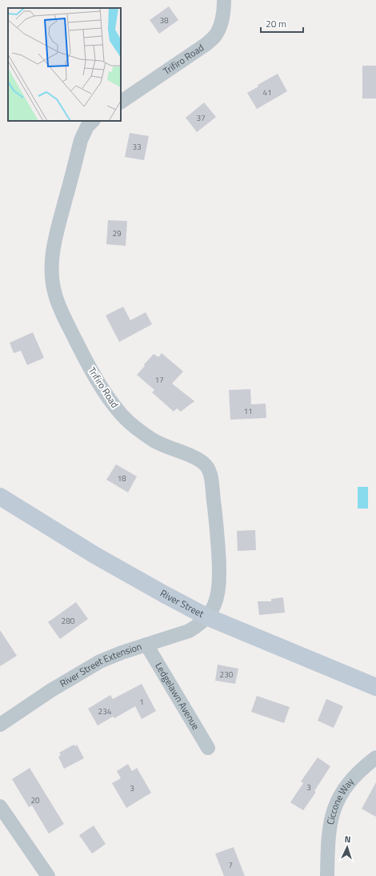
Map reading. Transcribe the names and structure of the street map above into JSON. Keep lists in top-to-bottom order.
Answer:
{
  "streets": {
    "main road": ["River Street"],
    "street": [
      "Trifiro Road",
      "River Street Extension",
      "Ledgelawn Avenue",
      "Ciccone Way"
    ]
  },
  "crossings": [
    ["Trifiro Road", "River Street"],
    ["Trifiro Road", "River Street Extension"],
    ["River Street", "River Street Extension"],
    ["River Street Extension", "Ledgelawn Avenue"]
  ],
  "house_numbers": [
    "38",
    "41",
    "37",
    "33",
    "29",
    "17",
    "11",
    "18",
    "280",
    "230",
    "1",
    "234",
    "3",
    "3",
    "20",
    "7"
  ],
  "scale_bar": "20 m",
  "north": "top"
}
